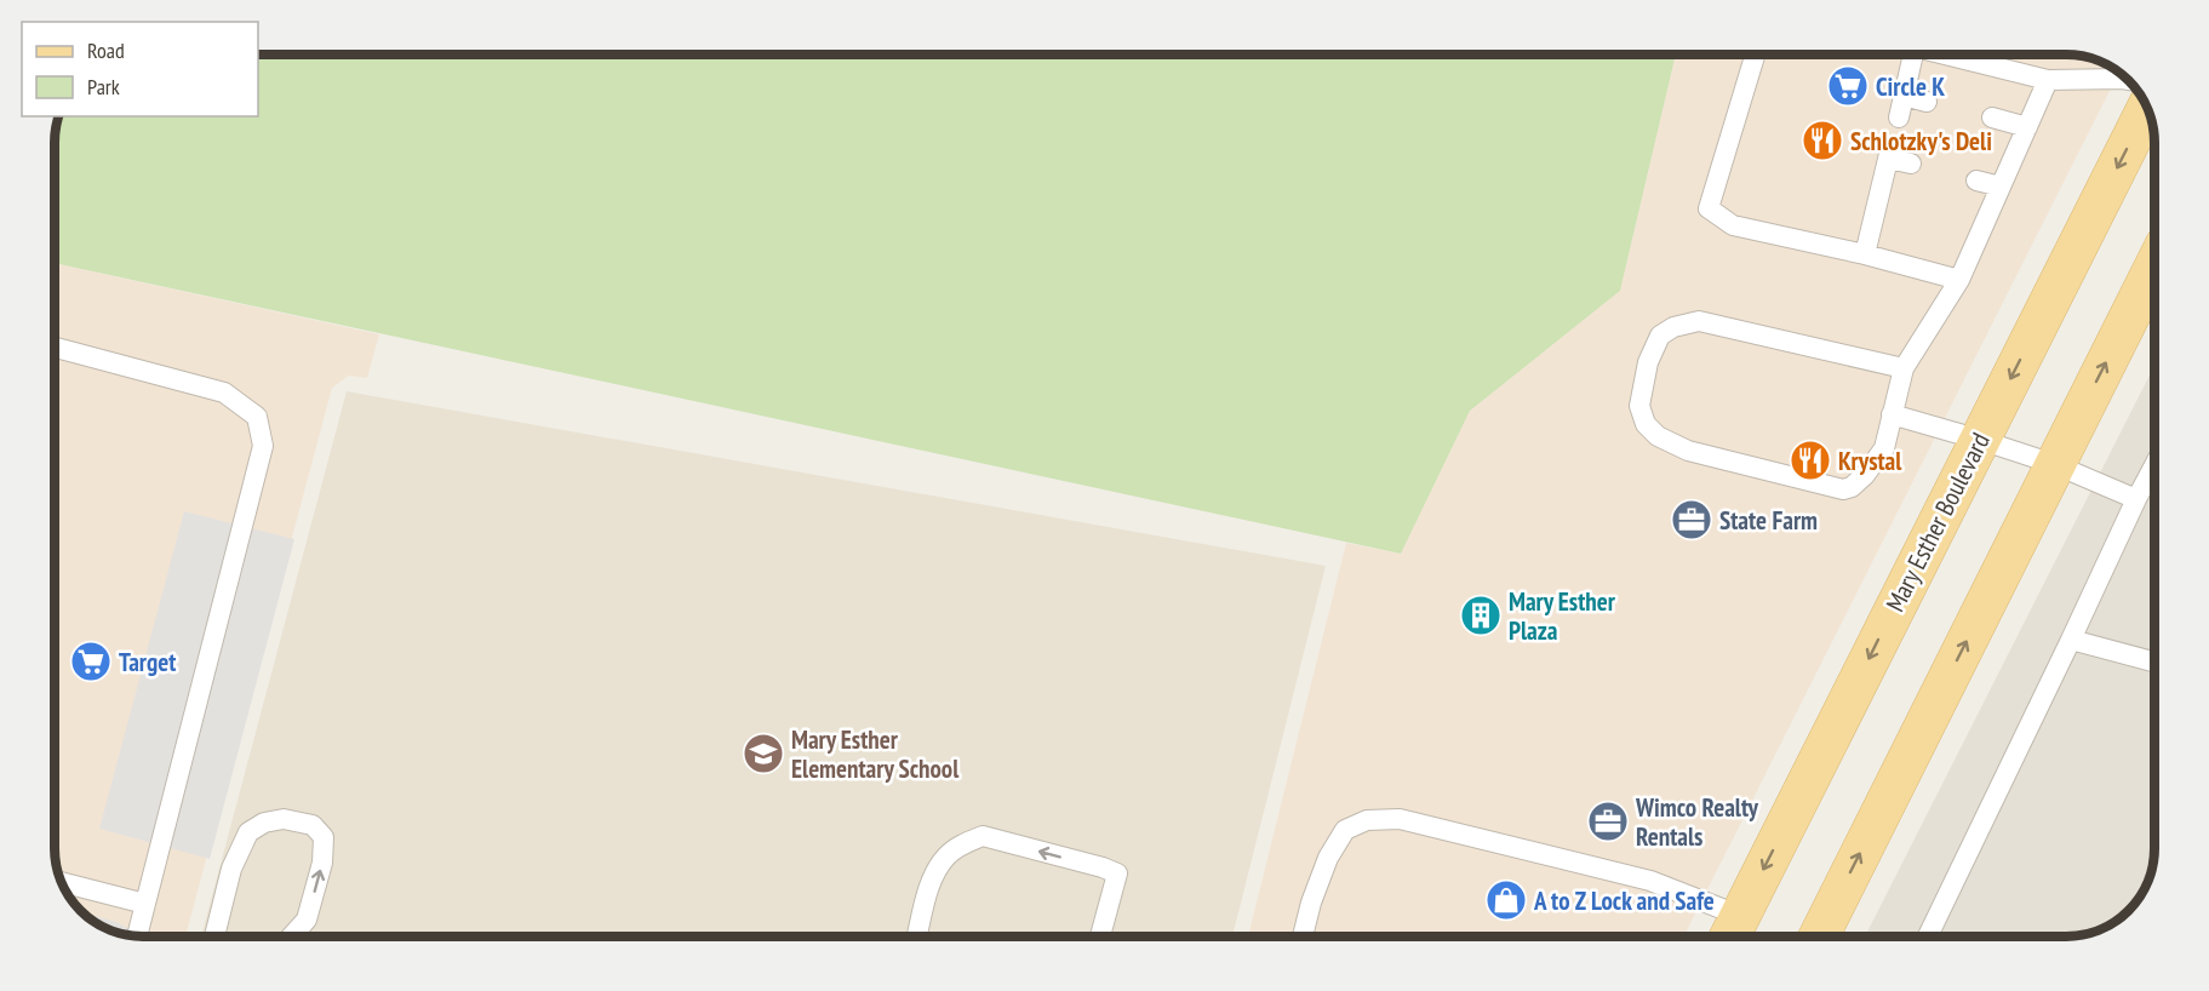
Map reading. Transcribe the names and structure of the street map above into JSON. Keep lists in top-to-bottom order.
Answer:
{
  "streets": {
    "main road": ["Mary Esther Boulevard"]
  },
  "places": {
    "supermarket": ["Circle K", "Target"],
    "restaurant": ["Schlotzky's Deli", "Krystal"],
    "office": ["State Farm", "Wimco Realty Rentals"],
    "building": ["Mary Esther Plaza"],
    "school or university": ["Mary Esther Elementary School"],
    "shop": ["A to Z Lock and Safe"]
  },
  "legend": ["Road", "Park"]
}
